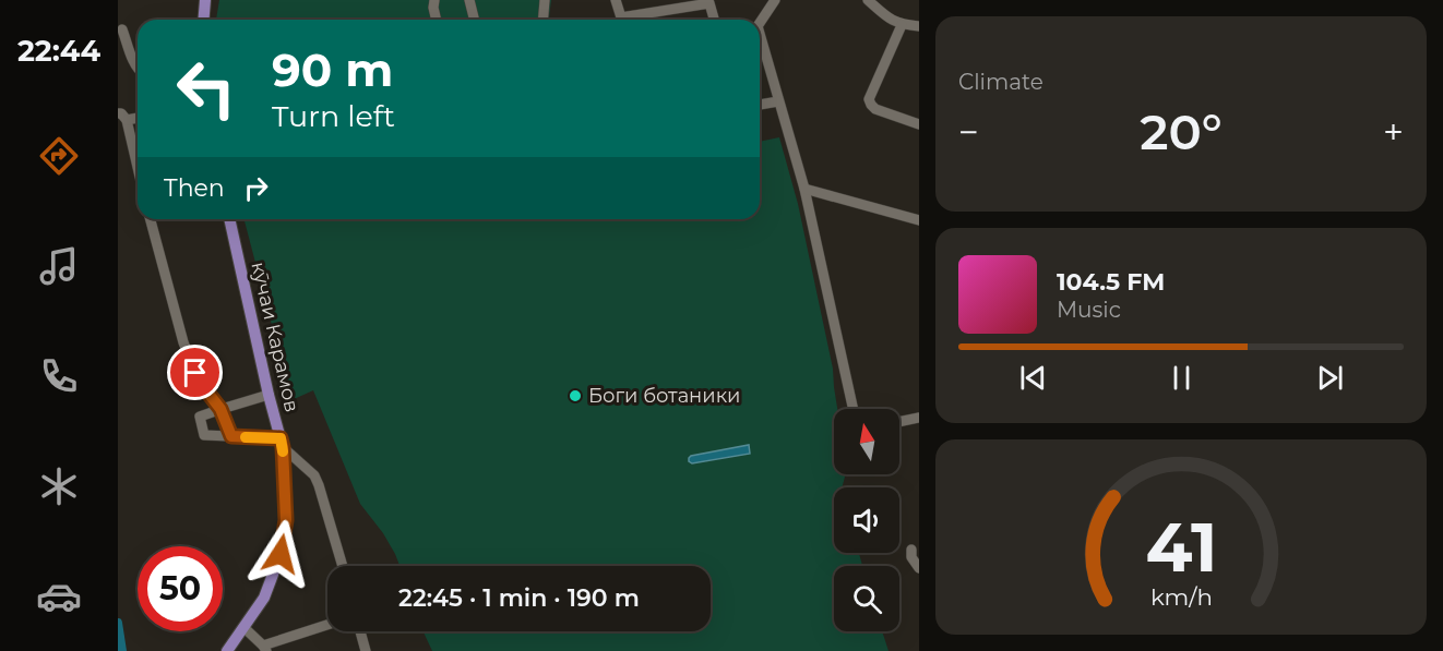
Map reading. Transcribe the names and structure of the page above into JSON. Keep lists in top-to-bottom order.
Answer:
{
  "streets": {
    "main road": ["кӯчаи Карамов"]
  },
  "places": ["Боги ботаники"],
  "north": "top",
  "page": {
    "tabs": "22:44",
    "tile": "Climate",
    "turn": ["90 m", "Turn left"],
    "heat": ["−", "20°", "+"],
    "then": "Then",
    "song": ["104.5 FM", "Music"],
    "limit": "50",
    "trip": "22:45 · 1 min · 190 m",
    "gauge": ["41", "km/h"]
  }
}
